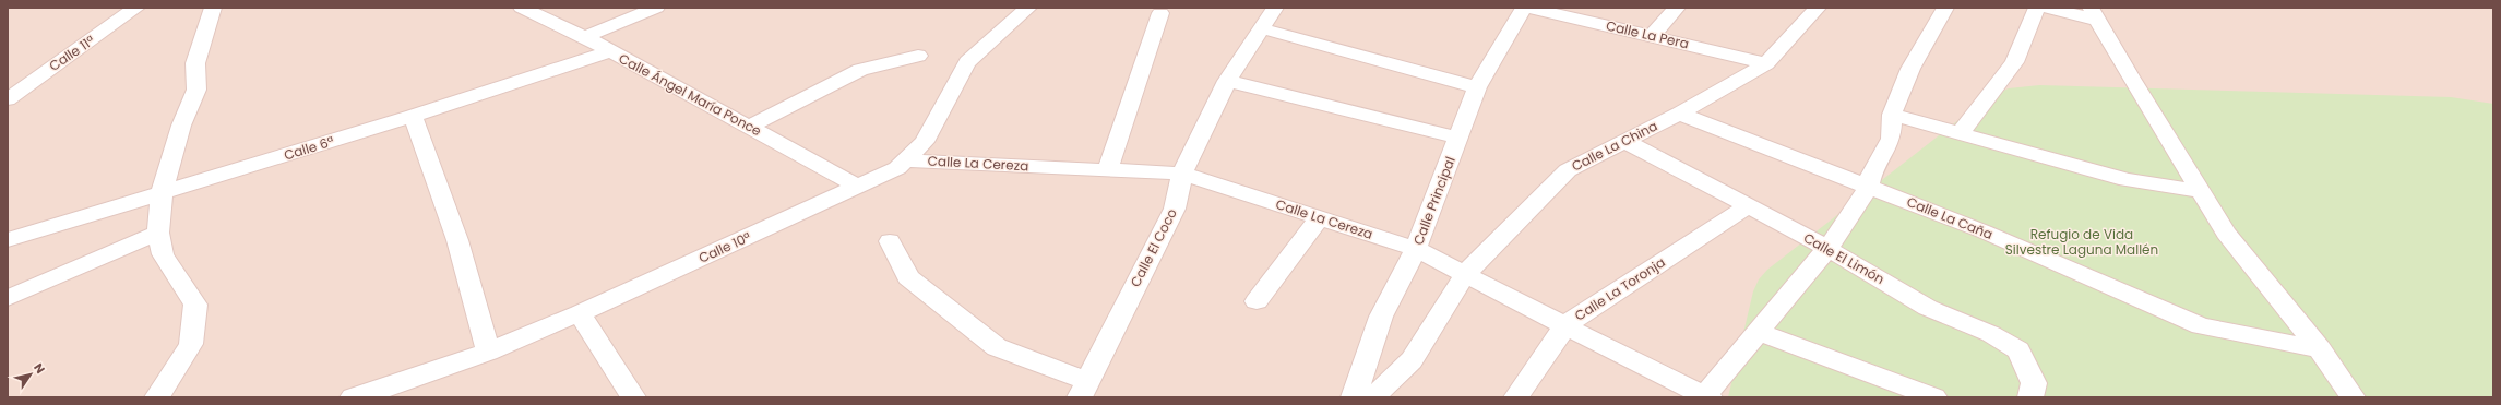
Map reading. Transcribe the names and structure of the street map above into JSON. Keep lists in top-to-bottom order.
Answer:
{
  "streets": {
    "street": [
      "Calle La Pera",
      "Calle 11ª",
      "Calle Ángel María Ponce",
      "Calle La China",
      "Calle 6ª",
      "Calle La Cereza",
      "Calle Principal",
      "Calle La Caña",
      "Calle 10ª",
      "Calle El Coco",
      "Calle El Limón",
      "Calle La Toronja"
    ]
  },
  "crossings": [
    ["Calle La Pera", "Calle La China"],
    ["Calle Ángel María Ponce", "Calle 6ª"],
    ["Calle Ángel María Ponce", "Calle 10ª"],
    ["Calle La China", "Calle La Cereza"],
    ["Calle La China", "Calle La Caña"],
    ["Calle La China", "Calle El Limón"],
    ["Calle La Cereza", "Calle Principal"],
    ["Calle La Cereza", "Calle 10ª"],
    ["Calle La Cereza", "Calle El Coco"],
    ["Calle La Cereza", "Calle La Toronja"],
    ["Calle El Limón", "Calle La Toronja"]
  ],
  "parks": ["Refugio de Vida Silvestre Laguna Mallén"],
  "north": "top right"
}
